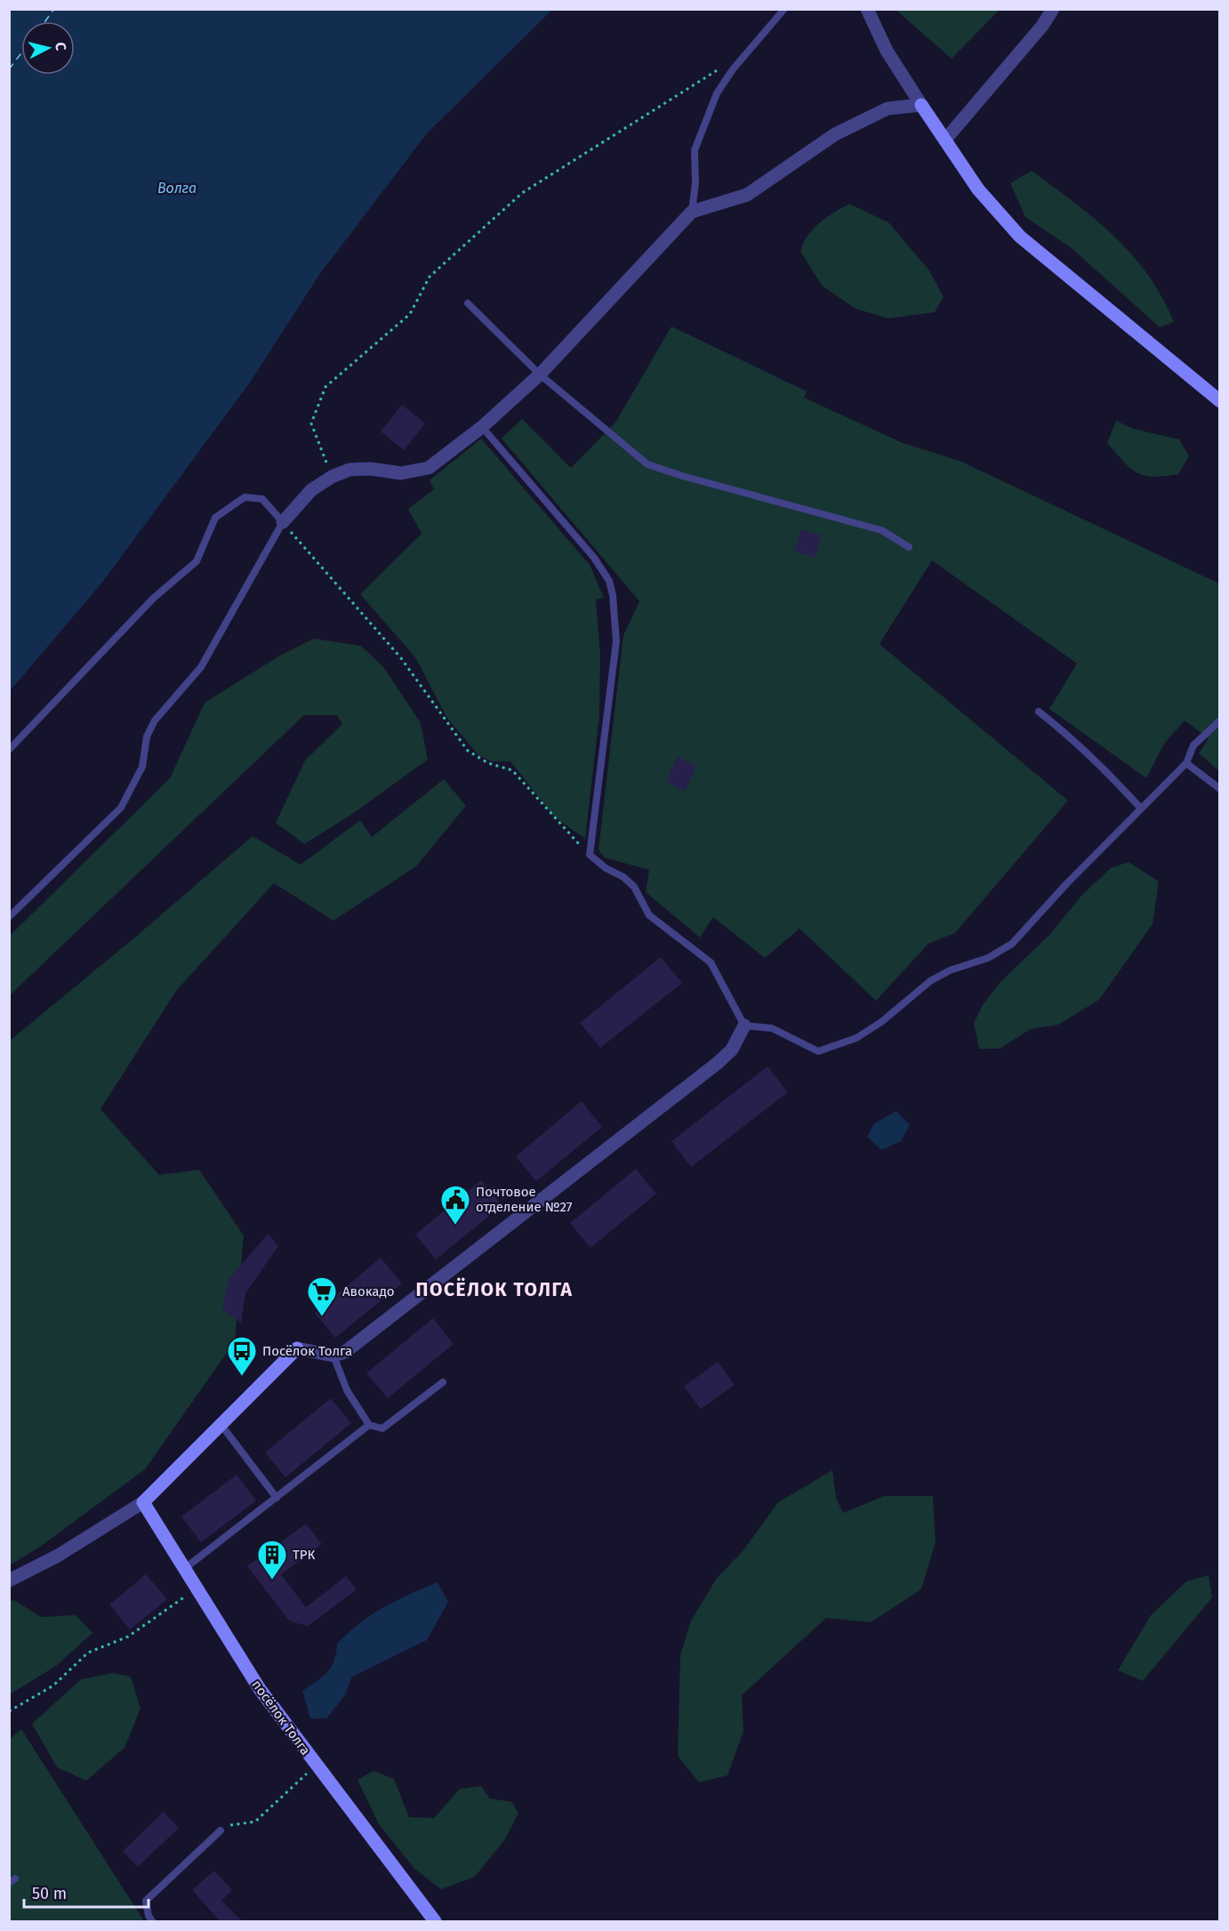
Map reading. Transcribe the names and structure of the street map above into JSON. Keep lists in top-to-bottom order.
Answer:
{
  "streets": {
    "street": ["посёлок Толга"]
  },
  "districts": ["ПОСЁЛОК ТОЛГА"],
  "water": ["Волга"],
  "places": {
    "public building": ["Почтовое отделение №27"],
    "supermarket": ["Авокадо"],
    "bus stop": ["Посёлок Толга"],
    "building": ["ТРК"]
  },
  "scale_bar": "50 m",
  "north": "right"
}
